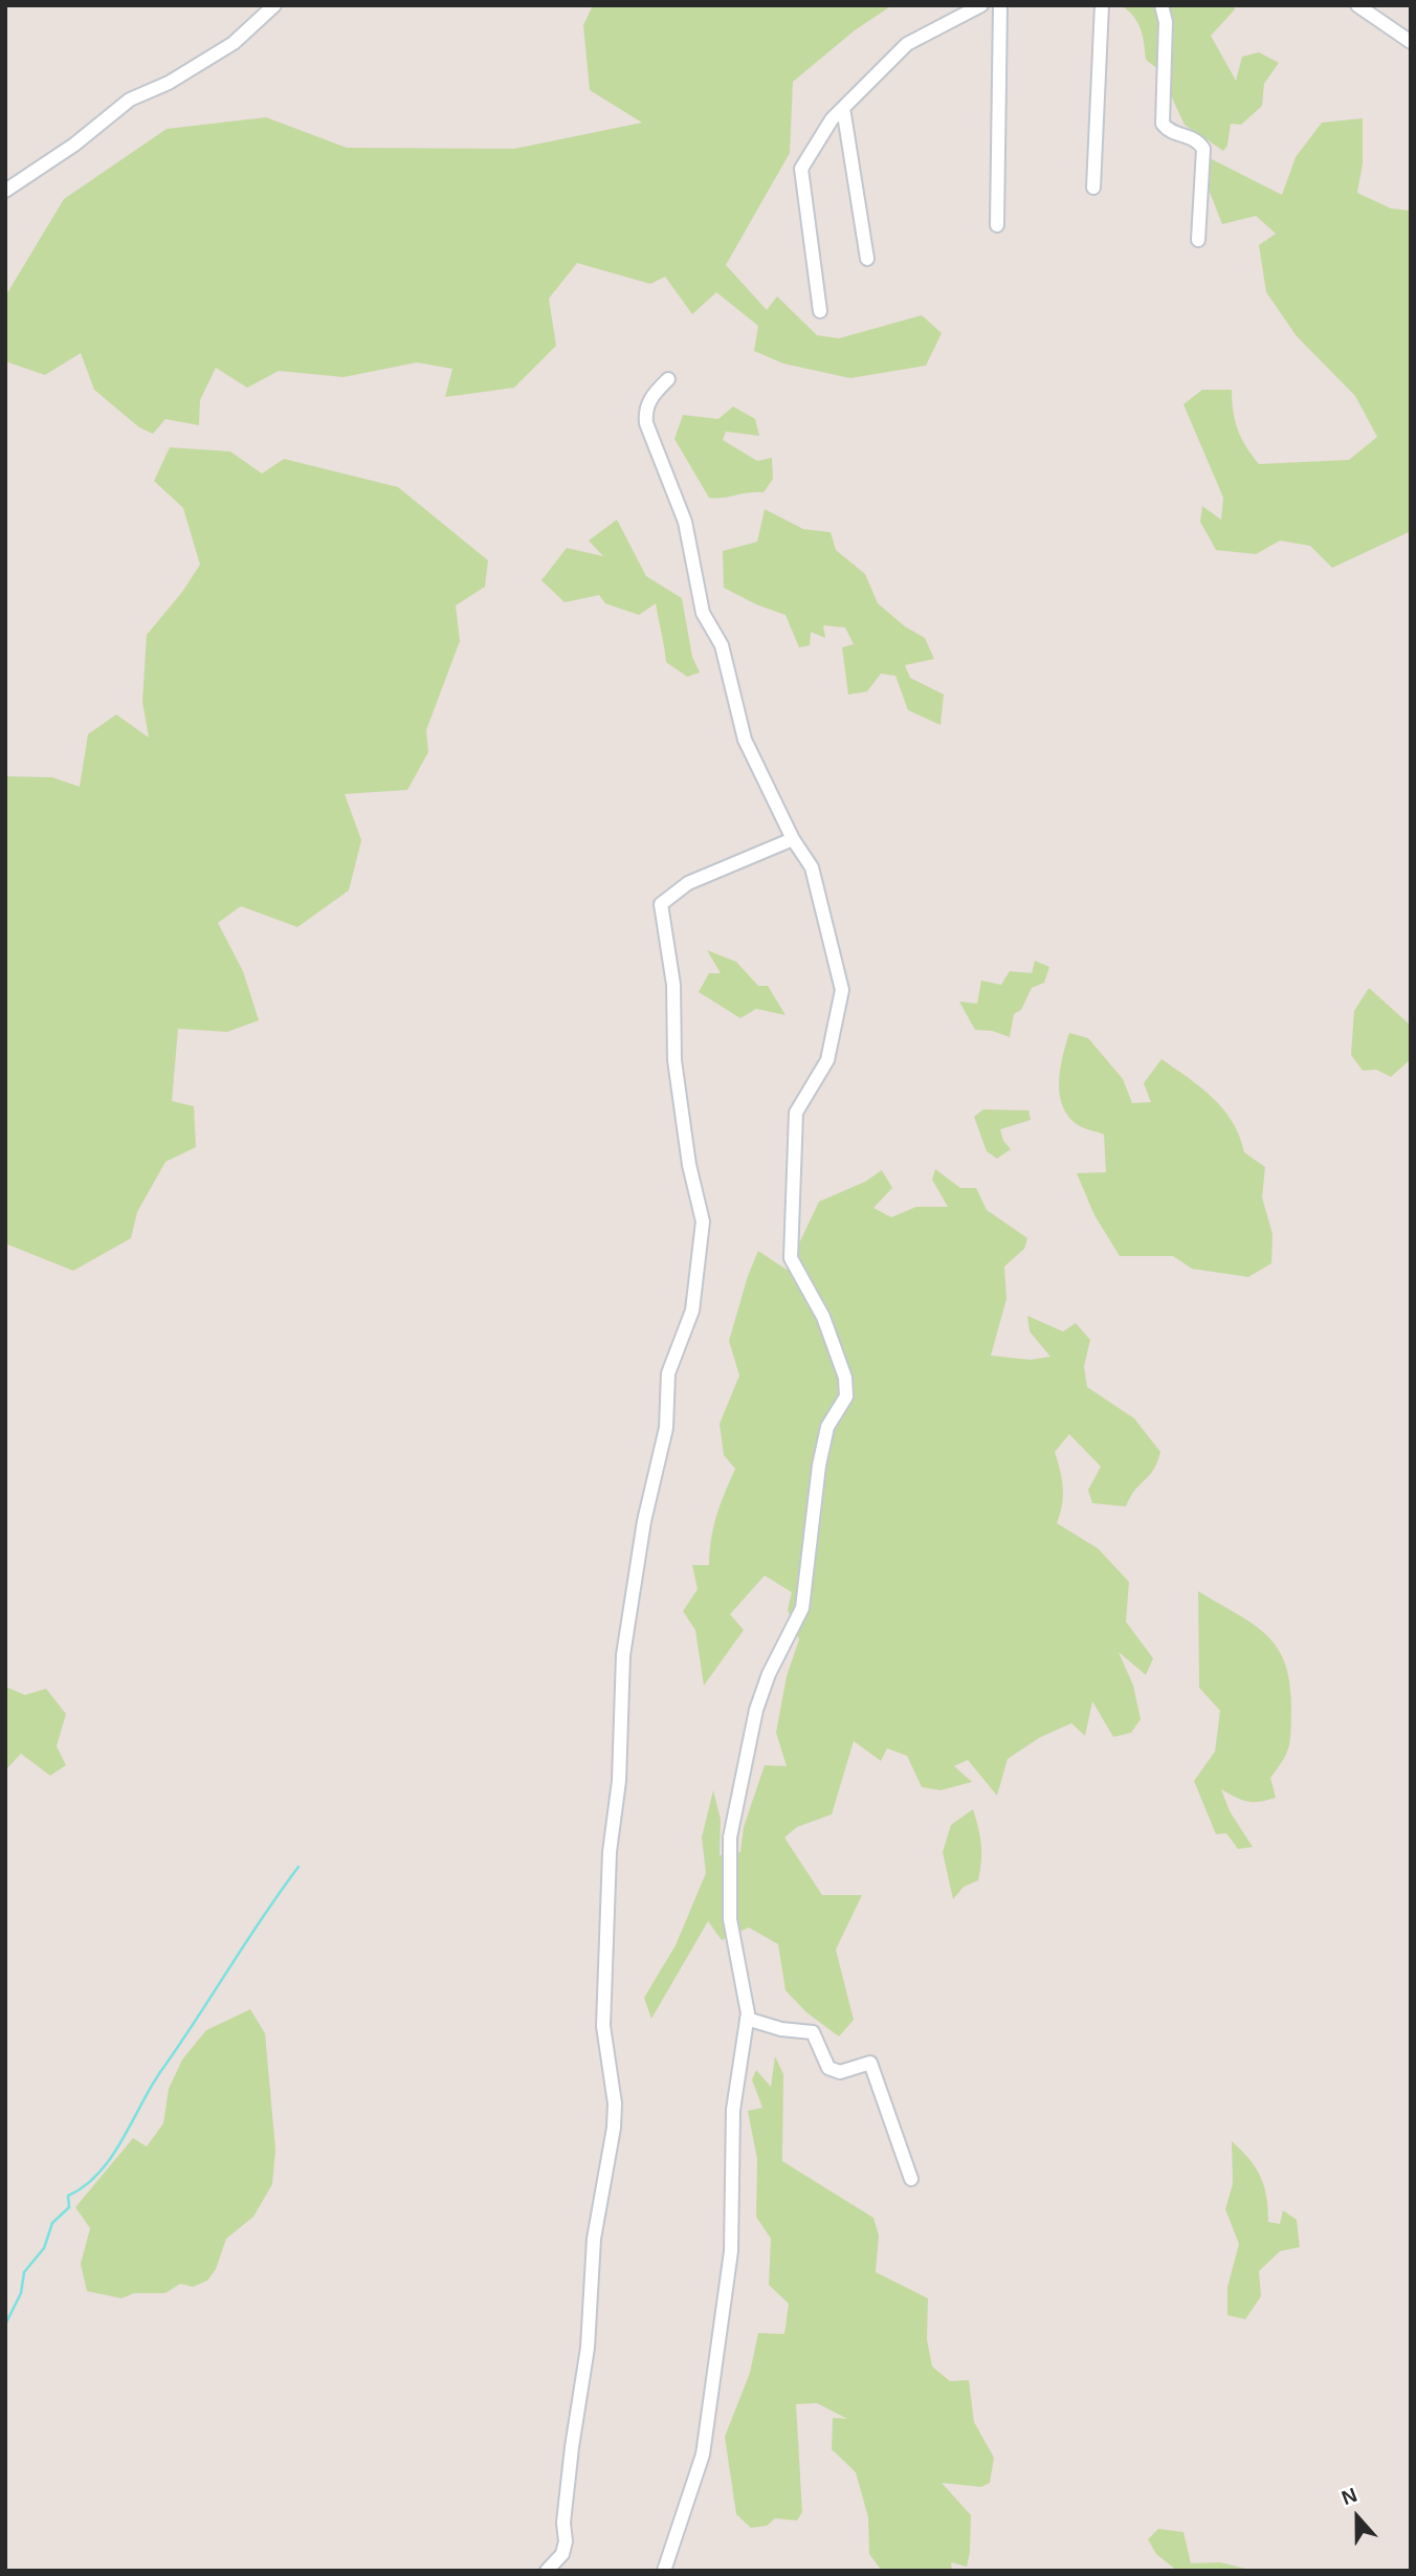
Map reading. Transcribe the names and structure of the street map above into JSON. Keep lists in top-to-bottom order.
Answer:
{
  "north": "top"
}
